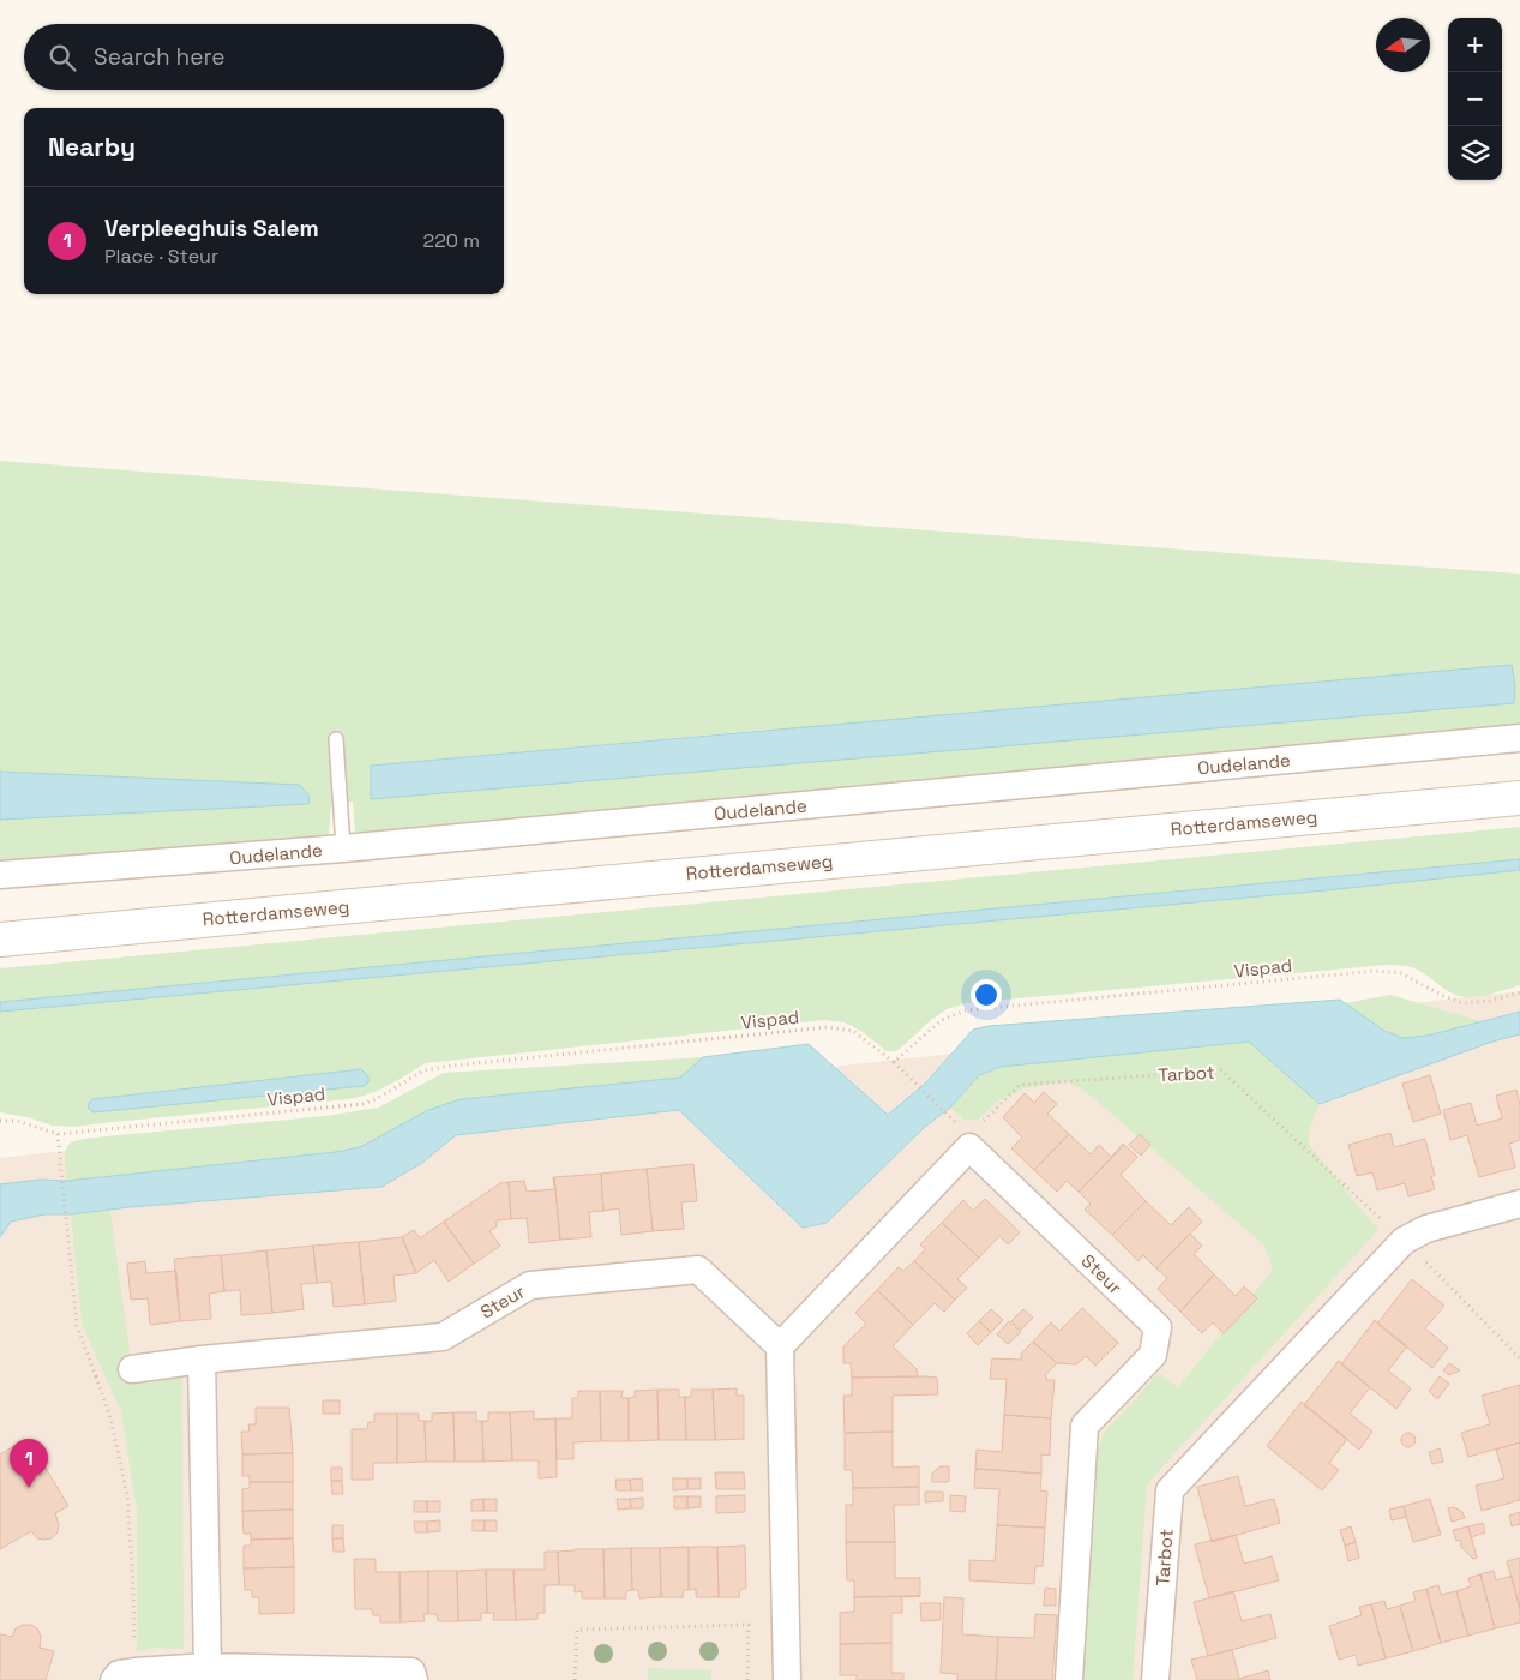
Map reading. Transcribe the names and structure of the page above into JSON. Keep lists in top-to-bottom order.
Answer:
{
  "streets": {
    "main road": ["Rotterdamseweg"],
    "street": ["Oudelande", "Tarbot", "Steur"],
    "path": ["Vispad"]
  },
  "crossings": [
    ["Tarbot", "Steur"]
  ],
  "north": "left",
  "page": {
    "map_buttons": ["+", "−"],
    "search": "Search here",
    "heading": "Nearby",
    "list": [
      {
        "mark": "1",
        "name": "Verpleeghuis Salem",
        "note": "Place · Steur",
        "value": "220 m"
      }
    ],
    "pins": "1"
  }
}
